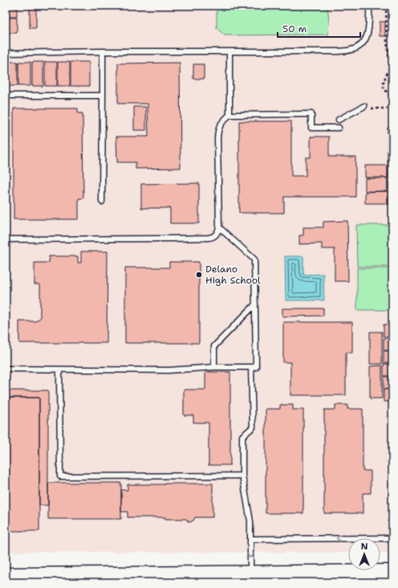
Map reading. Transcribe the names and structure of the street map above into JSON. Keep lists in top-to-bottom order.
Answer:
{
  "places": ["Delano High School"],
  "scale_bar": "50 m",
  "north": "top"
}
